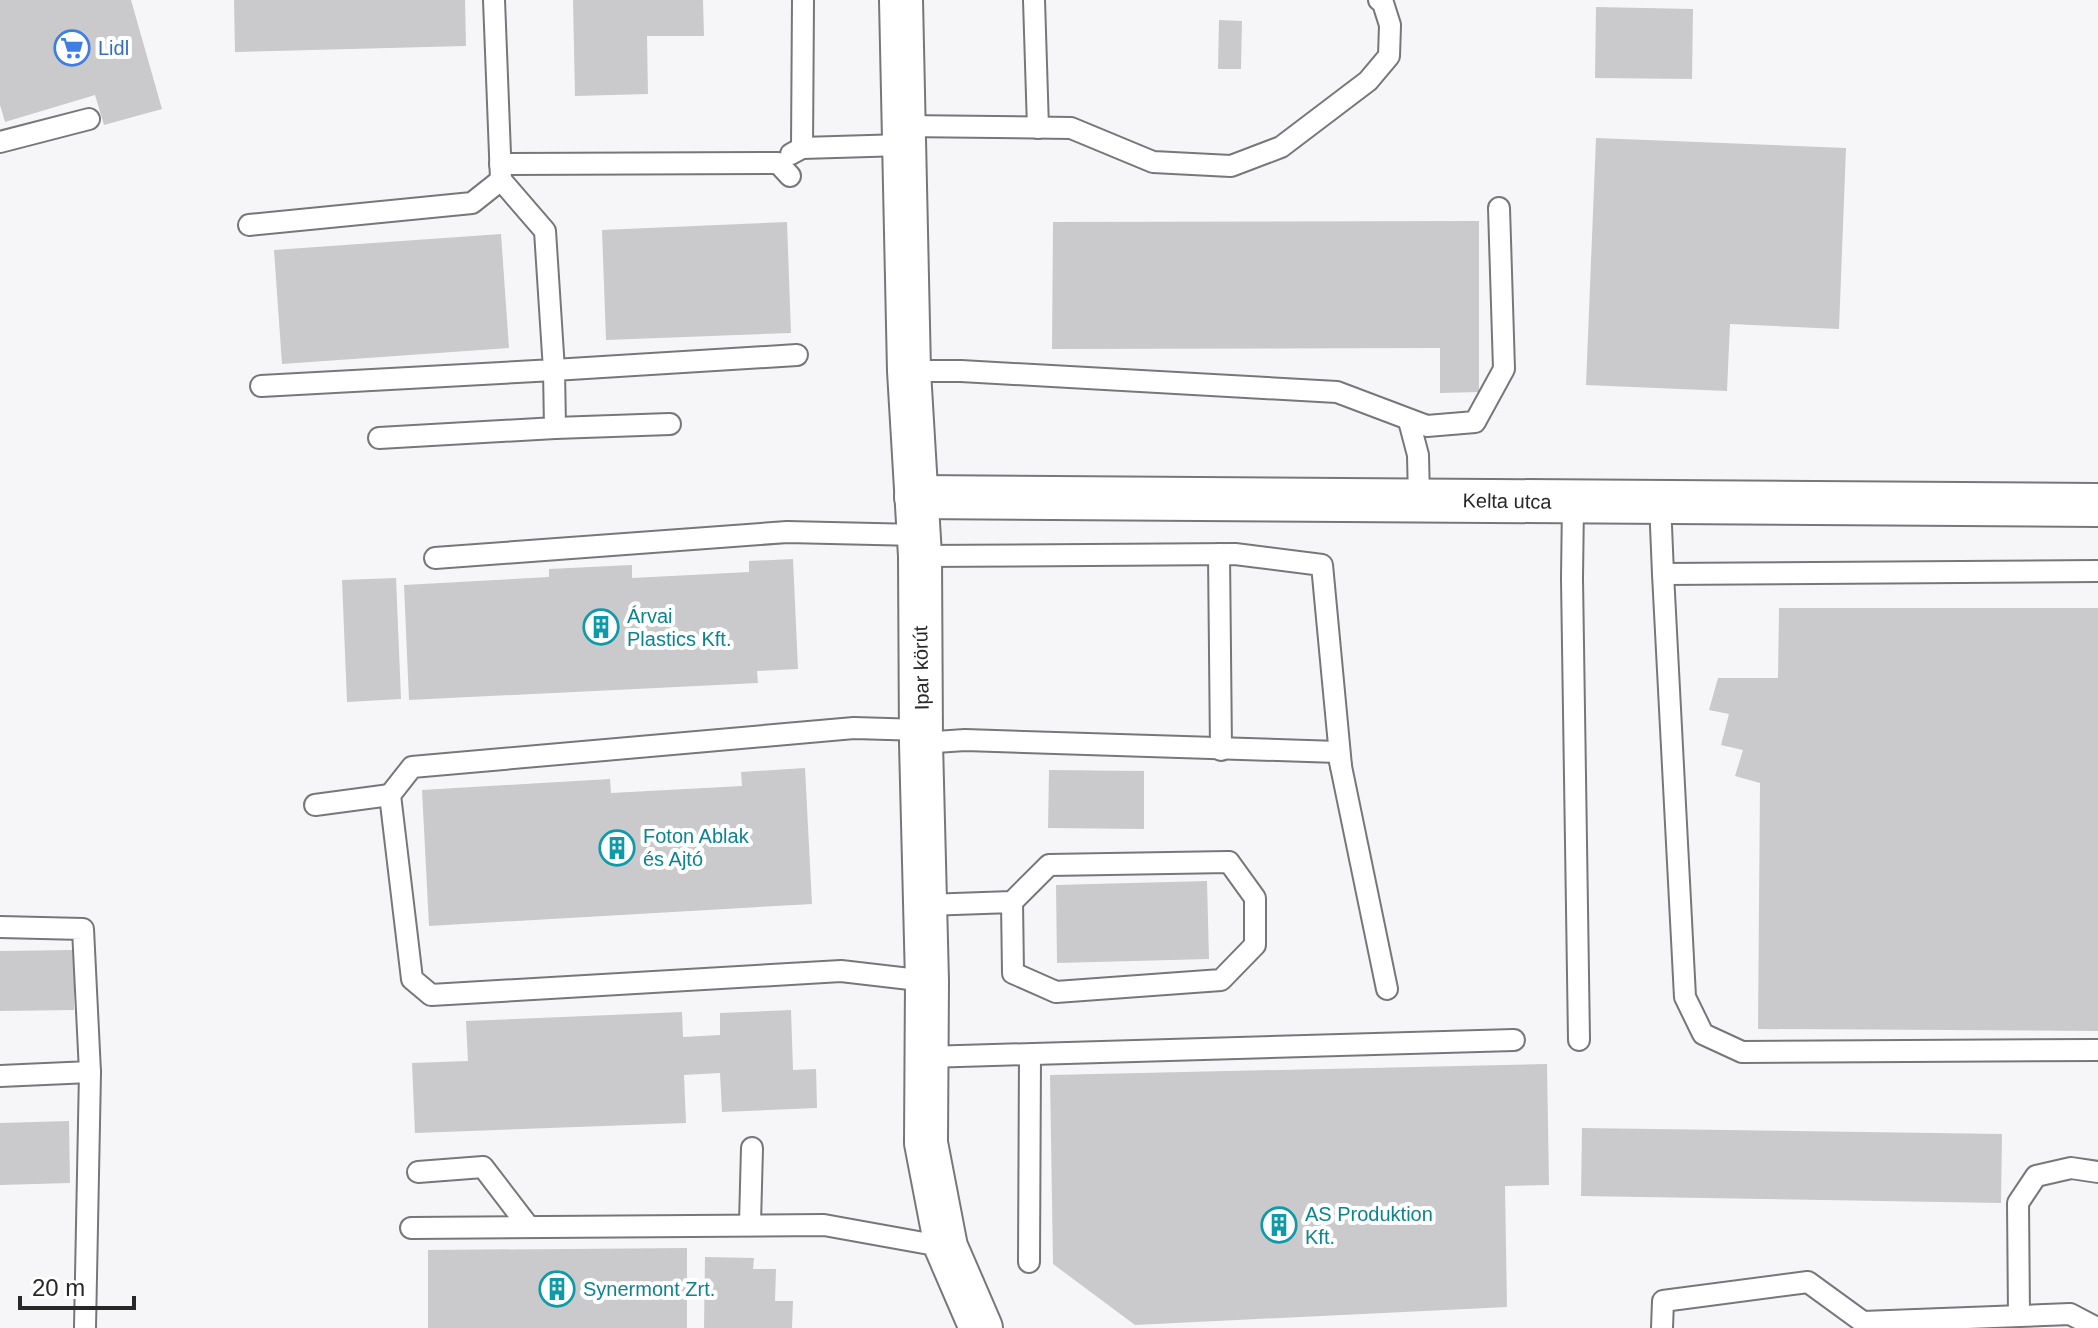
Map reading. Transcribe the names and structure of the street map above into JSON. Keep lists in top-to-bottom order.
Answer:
{
  "streets": {
    "street": ["Kelta utca", "Ipar körút"]
  },
  "crossings": [
    ["Kelta utca", "Ipar körút"]
  ],
  "places": {
    "supermarket": ["Lidl"],
    "building": [
      "Árvai Plastics Kft.",
      "Foton Ablak és Ajtó",
      "AS Produktion Kft.",
      "Synermont Zrt."
    ]
  },
  "scale_bar": "20 m"
}
